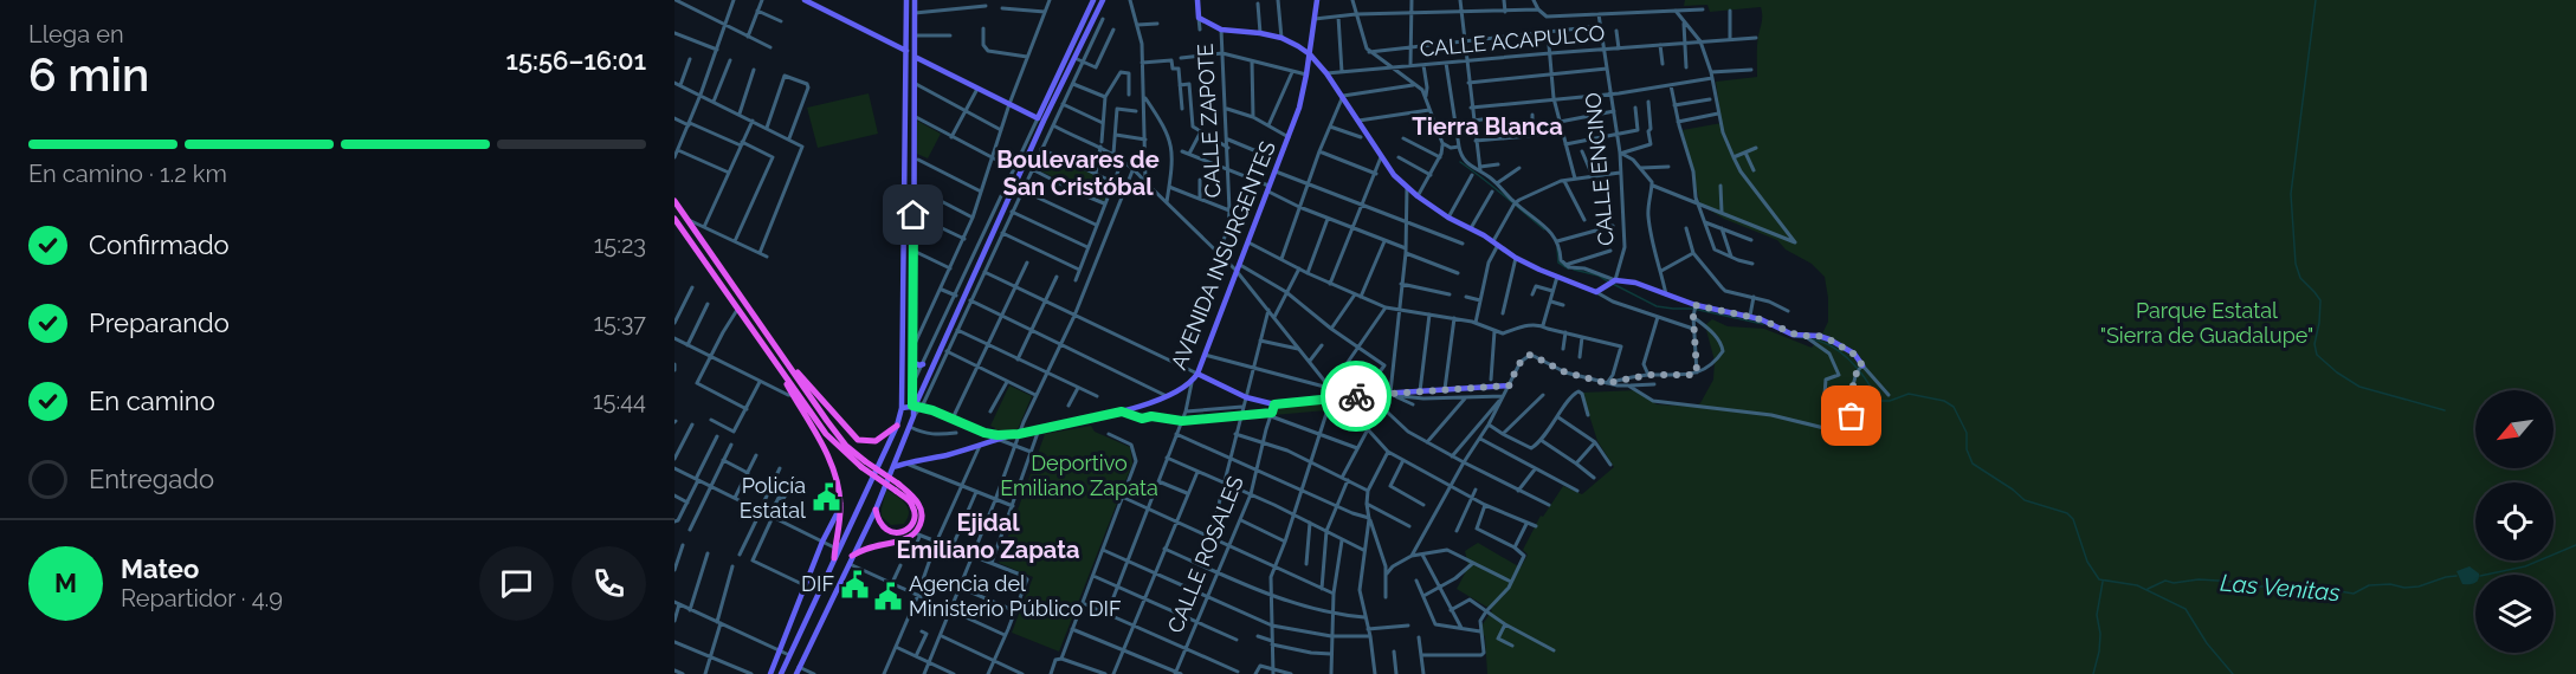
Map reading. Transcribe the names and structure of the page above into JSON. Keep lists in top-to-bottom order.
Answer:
{
  "streets": {
    "main road": ["AVENIDA INSURGENTES"],
    "street": [
      "CALLE ACAPULCO",
      "CALLE ZAPOTE",
      "CALLE ENCINO",
      "CALLE ROSALES"
    ]
  },
  "crossings": [
    ["CALLE ACAPULCO", "CALLE ENCINO"]
  ],
  "districts": ["Tierra Blanca", "Boulevares de San Cristóbal", "Ejidal Emiliano Zapata"],
  "water": ["Las Venitas"],
  "parks": ["Parque Estatal \"Sierra de Guadalupe\"", "Deportivo Emiliano Zapata"],
  "places": {
    "public building": ["Policía Estatal", "DIF", "Agencia del Ministerio Público DIF"]
  },
  "north": "bottom left",
  "page": {
    "heading": ["6 min", "Llega en", "15:56–16:01"],
    "panel": ["Mateo", "Repartidor · 4.9"],
    "bar": "En camino · 1.2 km",
    "list": [
      ["Confirmado", "15:23"],
      ["Preparando", "15:37"],
      ["En camino", "15:44"],
      "Entregado"
    ],
    "round": "M"
  }
}
